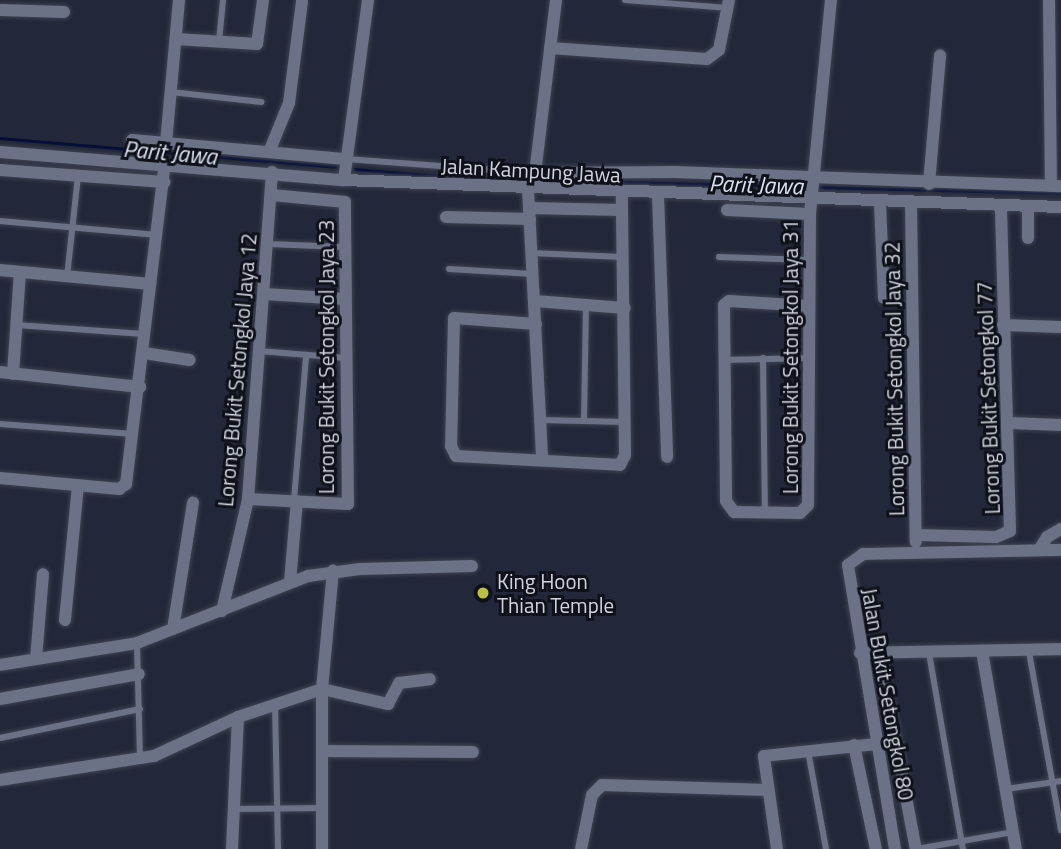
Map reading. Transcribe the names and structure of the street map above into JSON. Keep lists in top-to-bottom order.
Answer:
{
  "streets": {
    "street": [
      "Jalan Kampung Jawa",
      "Lorong Bukit Setongkol Jaya 23",
      "Lorong Bukit Setongkol Jaya 31",
      "Lorong Bukit Setongkol Jaya 12",
      "Lorong Bukit Setongkol Jaya 32",
      "Lorong Bukit Setongkol 77",
      "Jalan Bukit Setongkol 80"
    ]
  },
  "crossings": [
    ["Jalan Kampung Jawa", "Lorong Bukit Setongkol Jaya 31"],
    ["Jalan Kampung Jawa", "Lorong Bukit Setongkol Jaya 12"],
    ["Jalan Kampung Jawa", "Lorong Bukit Setongkol Jaya 32"],
    ["Jalan Kampung Jawa", "Lorong Bukit Setongkol 77"],
    ["Lorong Bukit Setongkol Jaya 23", "Lorong Bukit Setongkol Jaya 12"],
    ["Lorong Bukit Setongkol Jaya 32", "Lorong Bukit Setongkol 77"],
    ["Lorong Bukit Setongkol Jaya 32", "Jalan Bukit Setongkol 80"]
  ],
  "water": ["Parit Jawa"],
  "places": ["King Hoon Thian Temple"]
}
